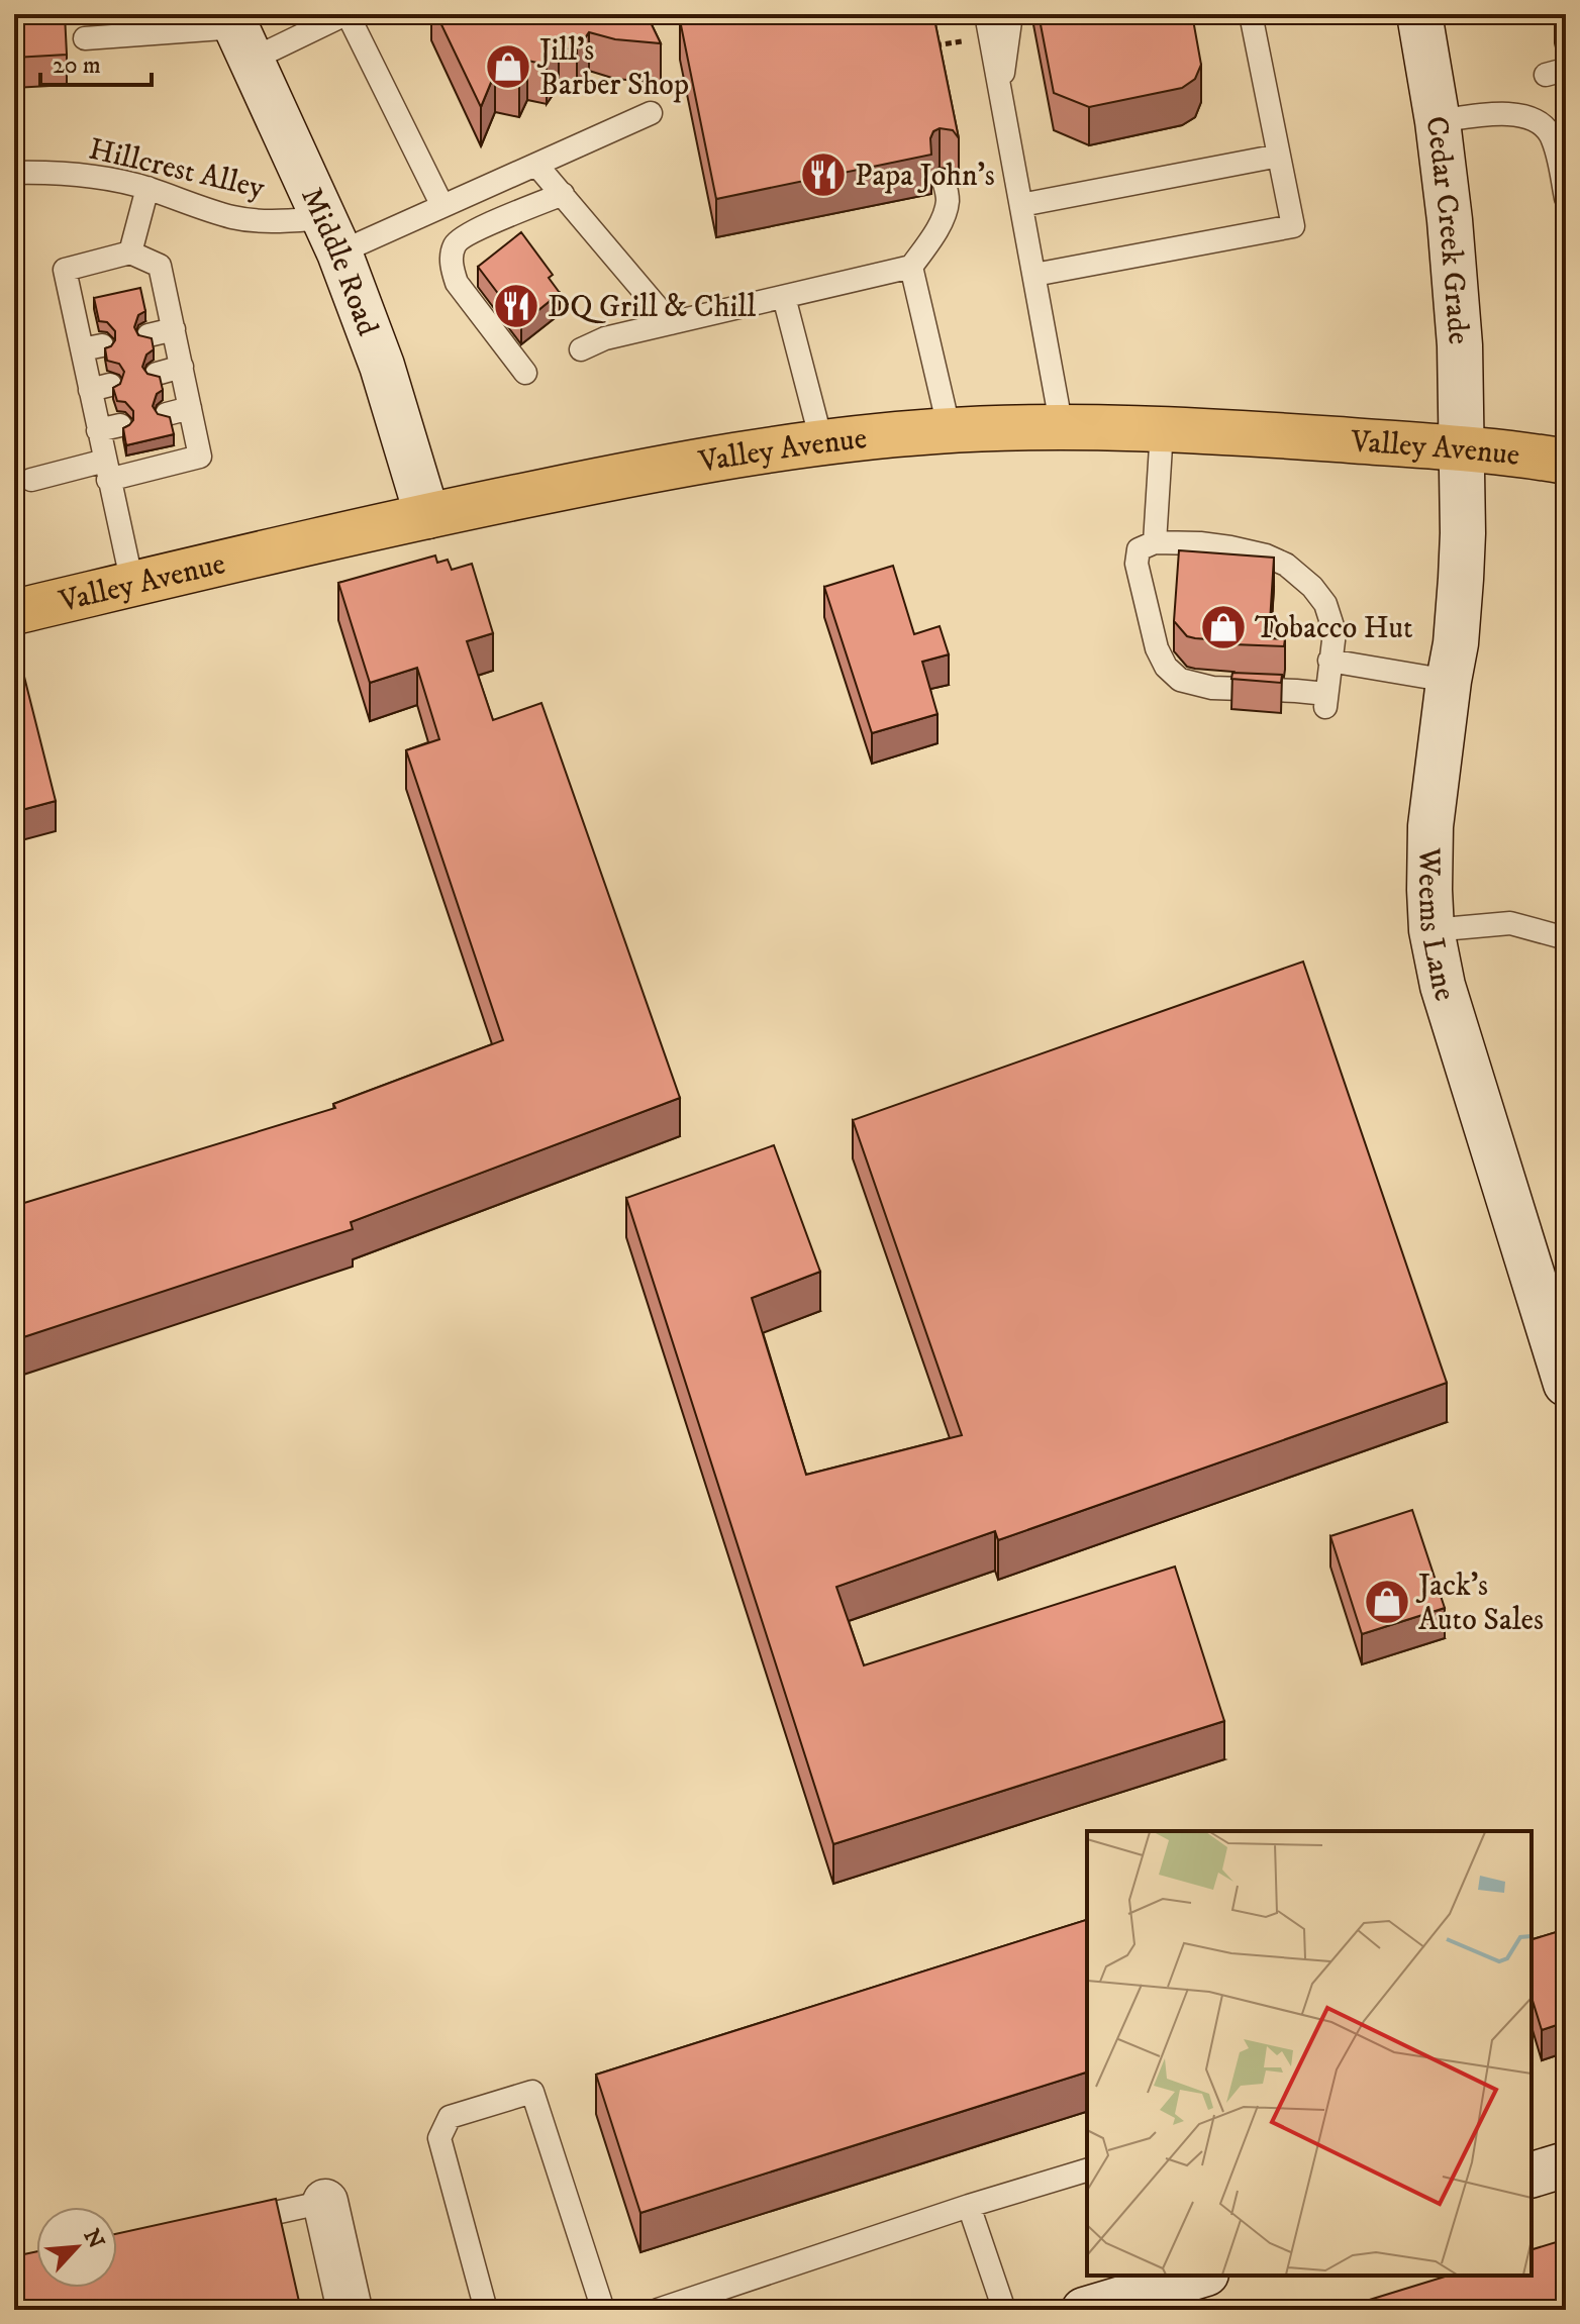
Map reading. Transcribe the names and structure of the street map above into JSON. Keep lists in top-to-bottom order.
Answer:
{
  "streets": {
    "main road": [
      "Cedar Creek Grade",
      "Middle Road",
      "Valley Avenue",
      "Weems Lane"
    ],
    "lane": ["Hillcrest Alley"]
  },
  "crossings": [
    ["Hillcrest Alley", "Middle Road"],
    ["Cedar Creek Grade", "Valley Avenue"],
    ["Cedar Creek Grade", "Weems Lane"],
    ["Middle Road", "Valley Avenue"],
    ["Valley Avenue", "Weems Lane"]
  ],
  "places": {
    "shop": ["Jill’s Barber Shop", "Tobacco Hut", "Jack’s Auto Sales"],
    "restaurant": ["Papa John's", "DQ Grill & Chill"]
  },
  "scale_bar": "20 m",
  "north": "top right"
}
